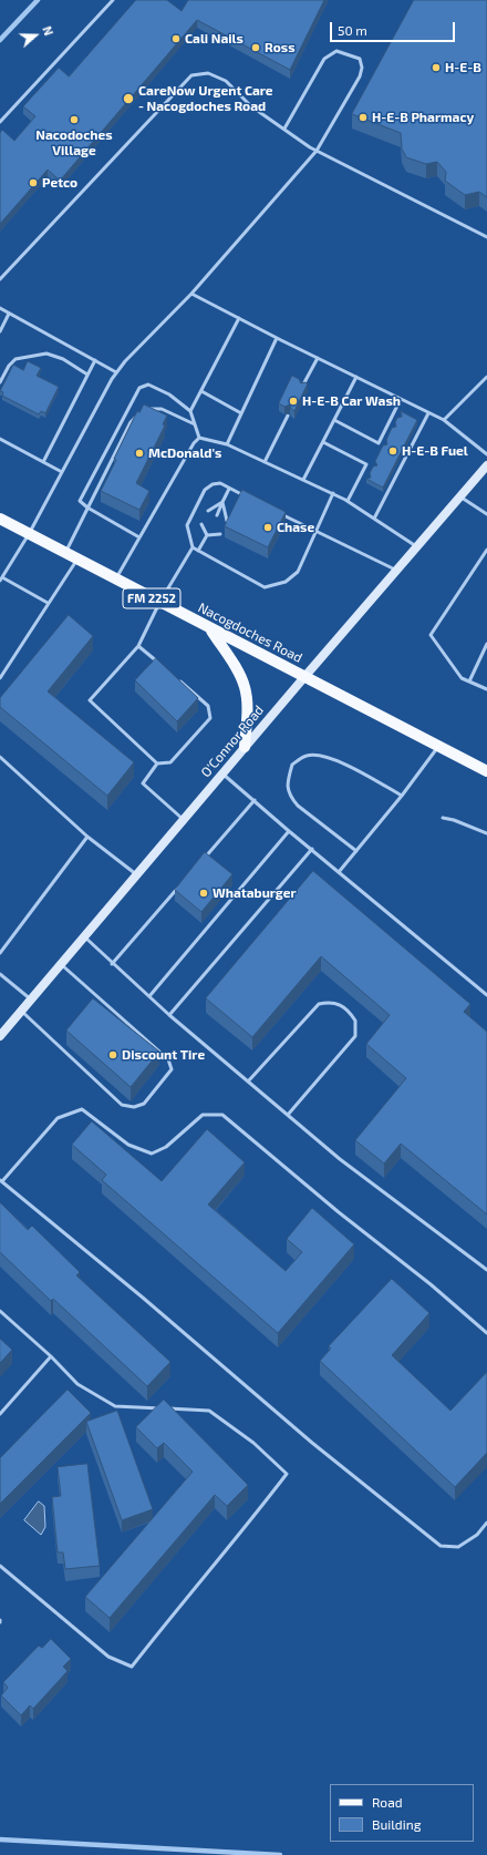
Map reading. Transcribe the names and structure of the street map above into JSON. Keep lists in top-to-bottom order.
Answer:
{
  "streets": {
    "main road": ["FM 2252", "Nacogdoches Road", "O'Connor Road"]
  },
  "crossings": [
    ["Nacogdoches Road", "O'Connor Road"]
  ],
  "places": [
    "Cali Nails",
    "Ross",
    "H-E-B",
    "CareNow Urgent Care - Nacogdoches Road",
    "H-E-B Pharmacy",
    "Nacodoches Village",
    "Petco",
    "H-E-B Car Wash",
    "H-E-B Fuel",
    "McDonald's",
    "Chase",
    "Whataburger",
    "Discount Tire"
  ],
  "legend": ["Road", "Building"],
  "scale_bar": "50 m",
  "north": "right"
}
